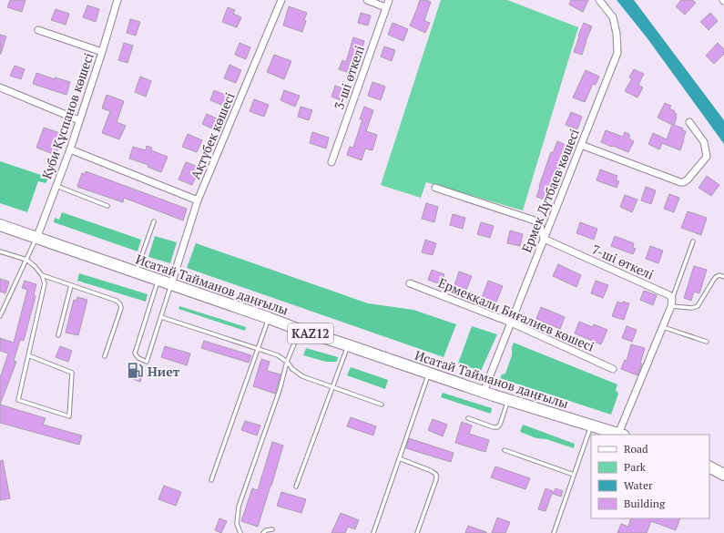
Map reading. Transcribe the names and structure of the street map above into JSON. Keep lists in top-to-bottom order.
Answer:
{
  "streets": {
    "main road": ["Исатай Тайманов даңғылы", "KAZ12"],
    "street": [
      "3-шi өткелi",
      "Куби Құспанов көшесi",
      "Ақтүбек көшесi",
      "Ермек Дүтбаев көшесi",
      "7-шi өткелi",
      "Ермекқали Биғалиев көшесі"
    ]
  },
  "crossings": [
    ["Куби Құспанов көшесi", "Исатай Тайманов даңғылы"],
    ["Ақтүбек көшесi", "Исатай Тайманов даңғылы"],
    ["Ермек Дүтбаев көшесi", "7-шi өткелi"],
    ["Ермек Дүтбаев көшесi", "Исатай Тайманов даңғылы"],
    ["Ермек Дүтбаев көшесi", "Ермекқали Биғалиев көшесі"]
  ],
  "places": {
    "fuel station": ["Ниет"]
  },
  "legend": [
    "Road",
    "Park",
    "Water",
    "Building"
  ]
}
